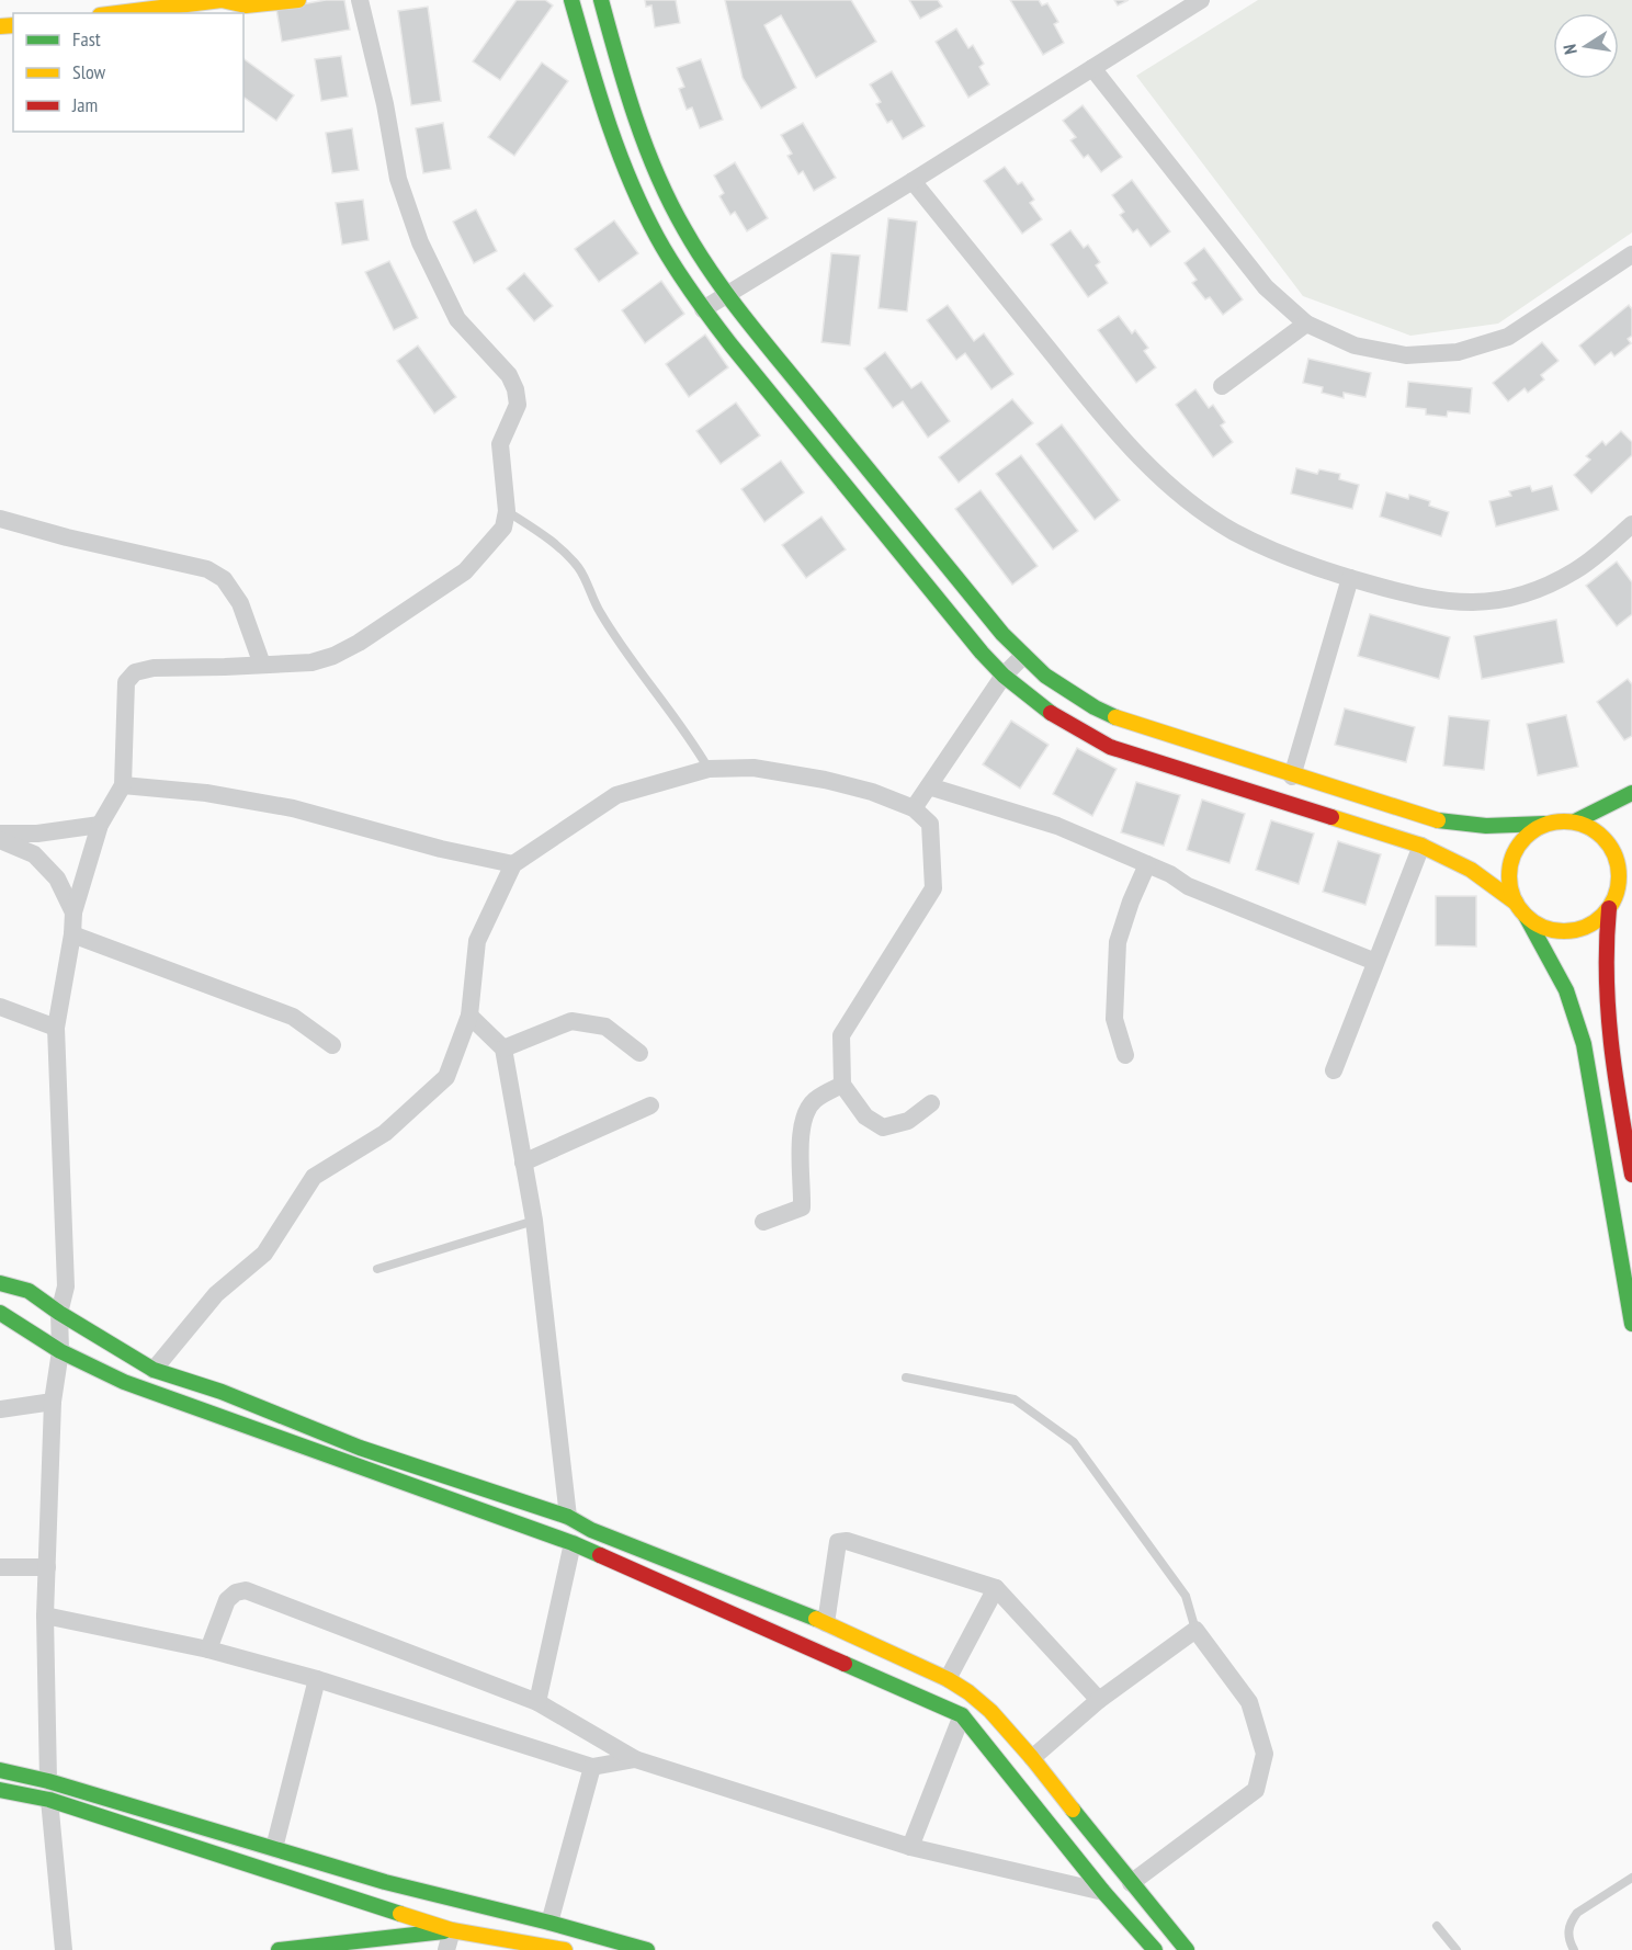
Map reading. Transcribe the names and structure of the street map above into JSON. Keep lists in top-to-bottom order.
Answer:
{
  "legend": ["Fast", "Slow", "Jam"],
  "north": "left"
}
